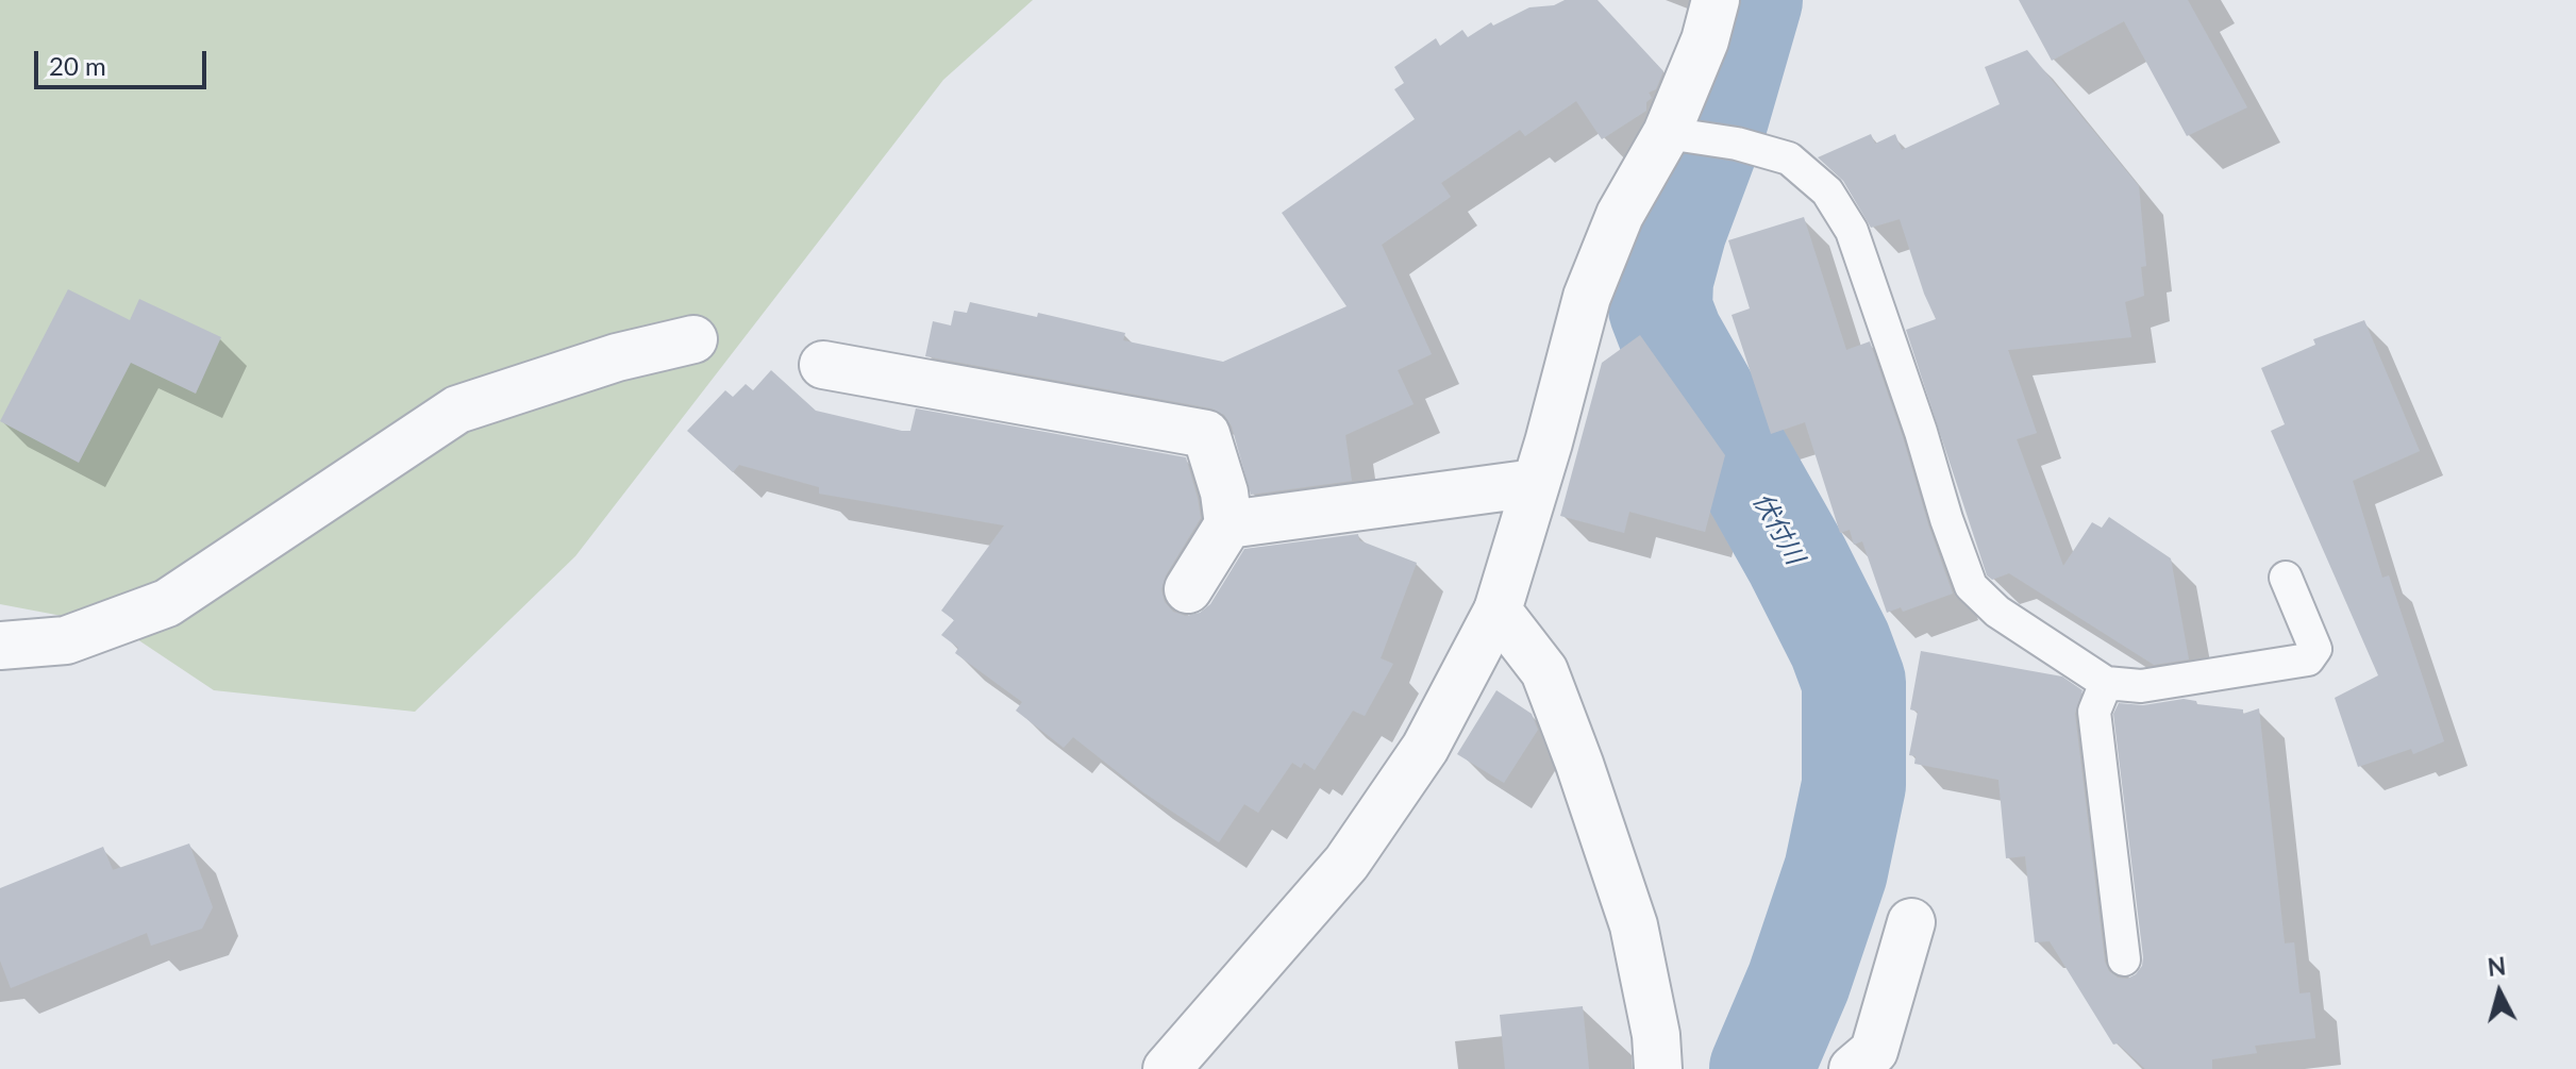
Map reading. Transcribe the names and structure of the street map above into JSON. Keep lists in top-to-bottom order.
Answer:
{
  "water": ["伏付川"],
  "scale_bar": "20 m",
  "north": "top"
}
